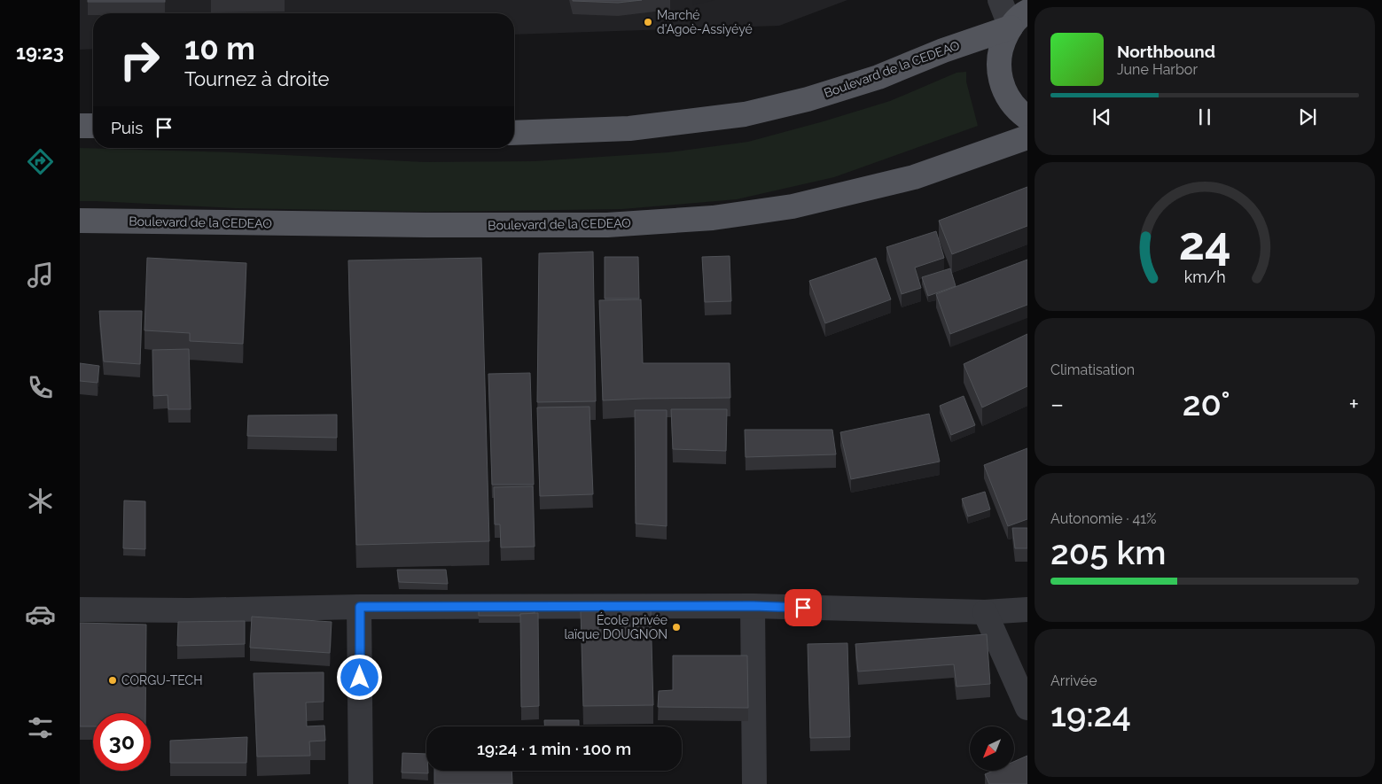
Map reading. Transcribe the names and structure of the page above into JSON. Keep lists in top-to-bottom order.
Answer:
{
  "streets": {
    "main road": ["Boulevard de la CEDEAO"]
  },
  "places": ["Marché d'Agoè-Assiyéyé", "École privée laïque DOUGNON", "CORGU-TECH"],
  "north": "bottom left",
  "page": {
    "tabs": "19:23",
    "turn": ["10 m", "Tournez à droite"],
    "song": ["Northbound", "June Harbor"],
    "then": "Puis",
    "tile": [
      "Climatisation",
      ["Autonomie · 41%", "205 km"],
      ["Arrivée", "19:24"]
    ],
    "heat": ["−", "20°", "+"],
    "limit": "30",
    "trip": "19:24 · 1 min · 100 m",
    "gauge": ["24", "km/h"]
  }
}
